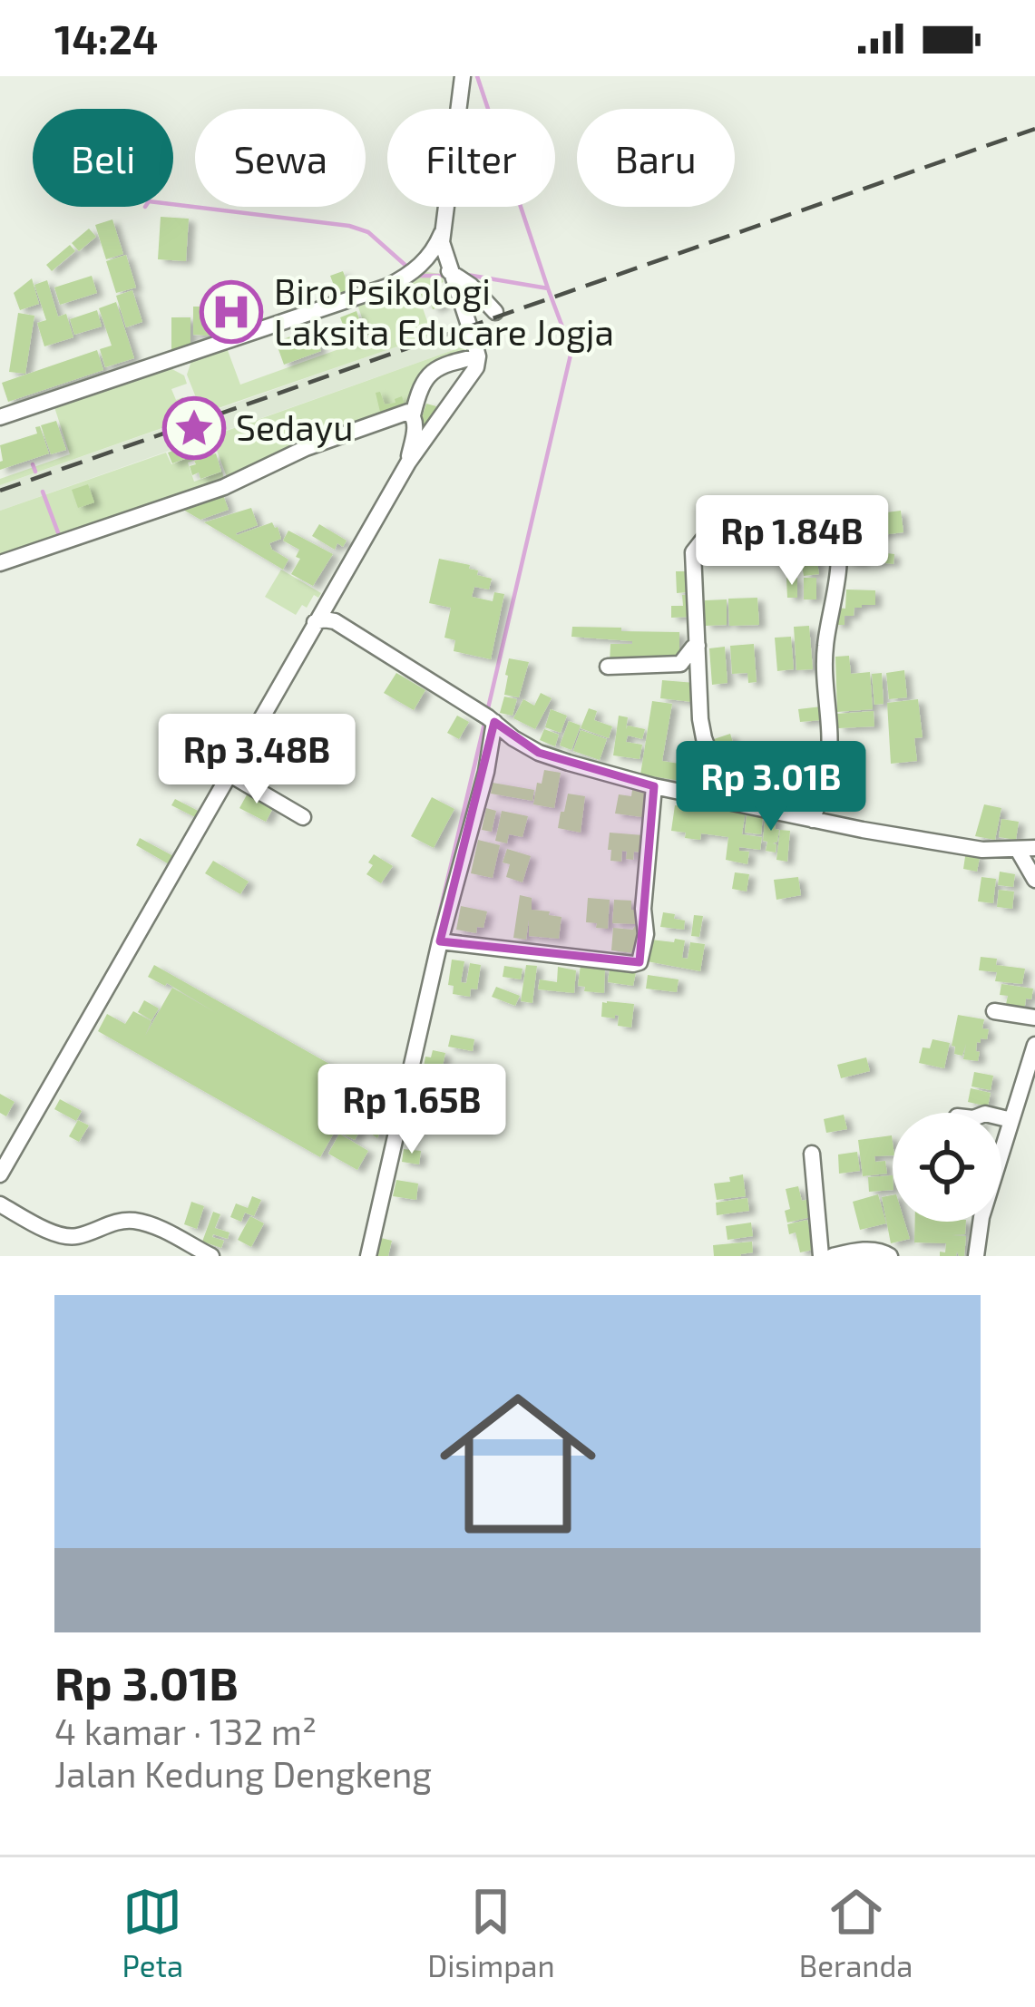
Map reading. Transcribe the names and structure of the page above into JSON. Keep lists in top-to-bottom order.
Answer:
{
  "places": {
    "hospital": ["Biro Psikologi Laksita Educare Jogja"],
    "place": ["Sedayu"]
  },
  "page": {
    "status": "14:24",
    "chip": [
      "Beli",
      "Sewa",
      "Filter",
      "Baru"
    ],
    "price": [
      "Rp 1.84B",
      "Rp 3.48B",
      "Rp 3.01B",
      "Rp 1.65B"
    ],
    "list": [
      {
        "name": "Rp 3.01B",
        "note": "4 kamar · 132 m² · Jalan Kedung Dengkeng"
      }
    ],
    "tabs": ["Peta", "Disimpan", "Beranda"]
  }
}
